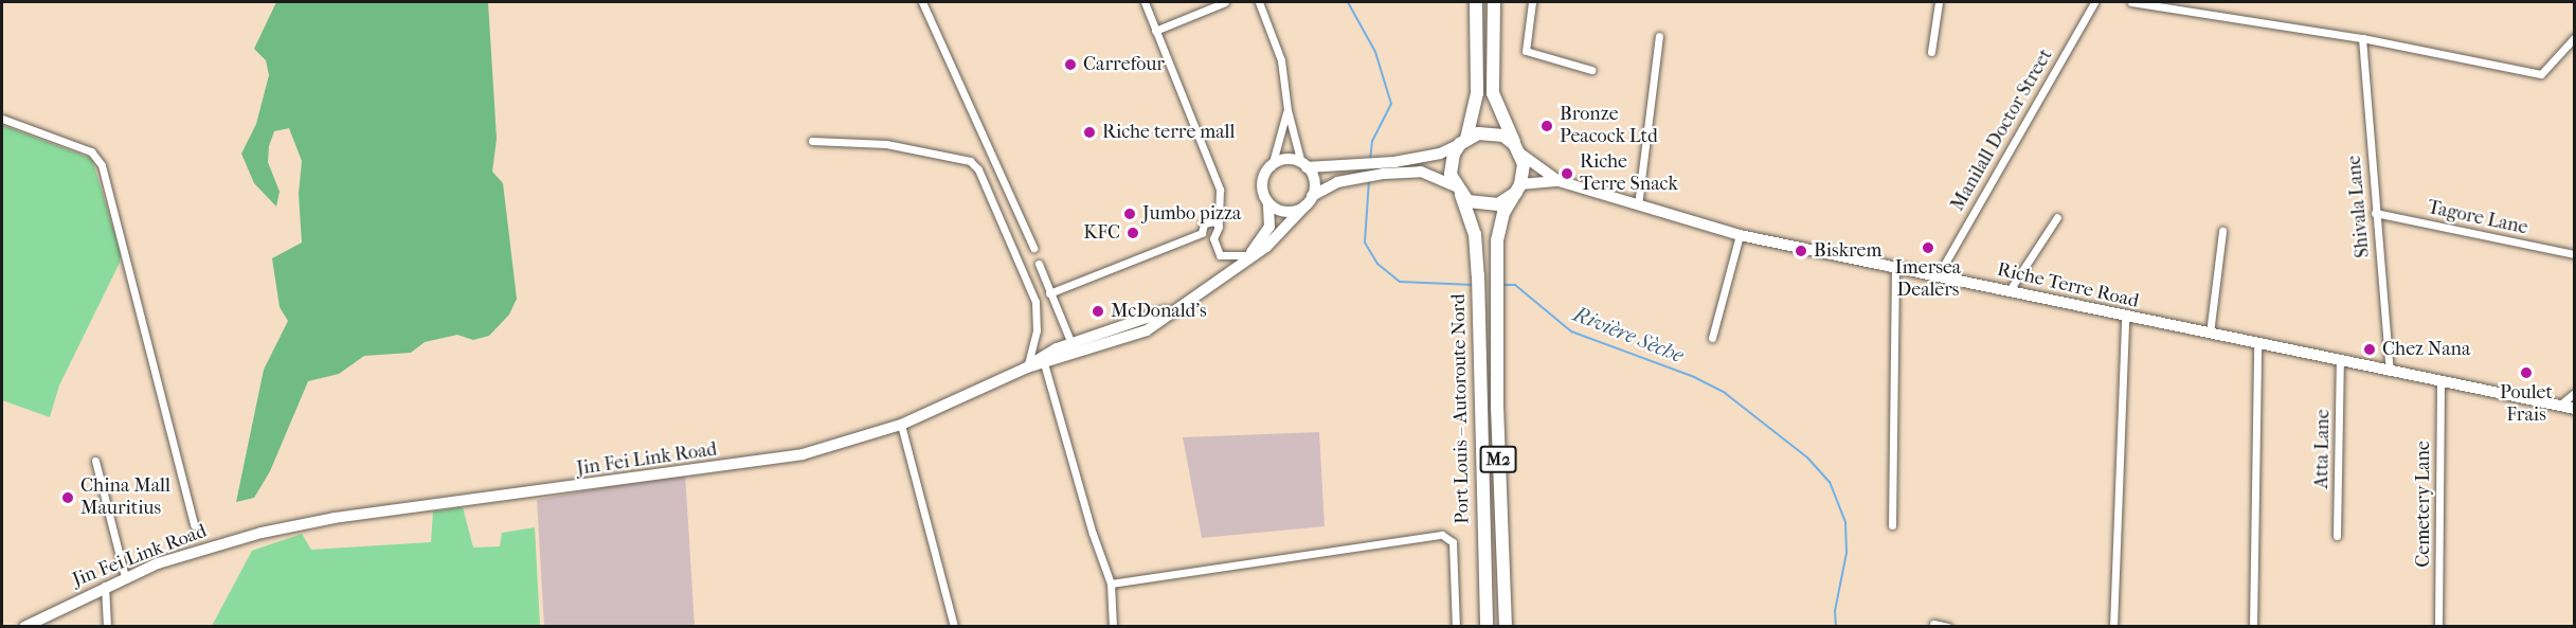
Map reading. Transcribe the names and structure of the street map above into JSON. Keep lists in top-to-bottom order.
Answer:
{
  "streets": {
    "highway": ["Port Louis – Autoroute Nord", "M2"],
    "main road": ["Riche Terre Road", "Jin Fei Link Road"],
    "street": [
      "Manilall Doctor Street",
      "Shivala Lane",
      "Tagore Lane",
      "Atta Lane",
      "Cemetery Lane"
    ]
  },
  "crossings": [
    ["Manilall Doctor Street", "Riche Terre Road"],
    ["Shivala Lane", "Tagore Lane"],
    ["Shivala Lane", "Riche Terre Road"],
    ["Riche Terre Road", "Atta Lane"],
    ["Riche Terre Road", "Cemetery Lane"],
    ["Port Louis – Autoroute Nord", "M2"]
  ],
  "water": ["Rivière Sèche"],
  "places": [
    "Carrefour",
    "Bronze Peacock Ltd",
    "Riche terre mall",
    "Riche Terre Snack",
    "Jumbo pizza",
    "KFC",
    "Imersea Dealers",
    "Biskrem",
    "McDonald's",
    "Chez Nana",
    "Poulet Frais",
    "China Mall Mauritius"
  ]
}
